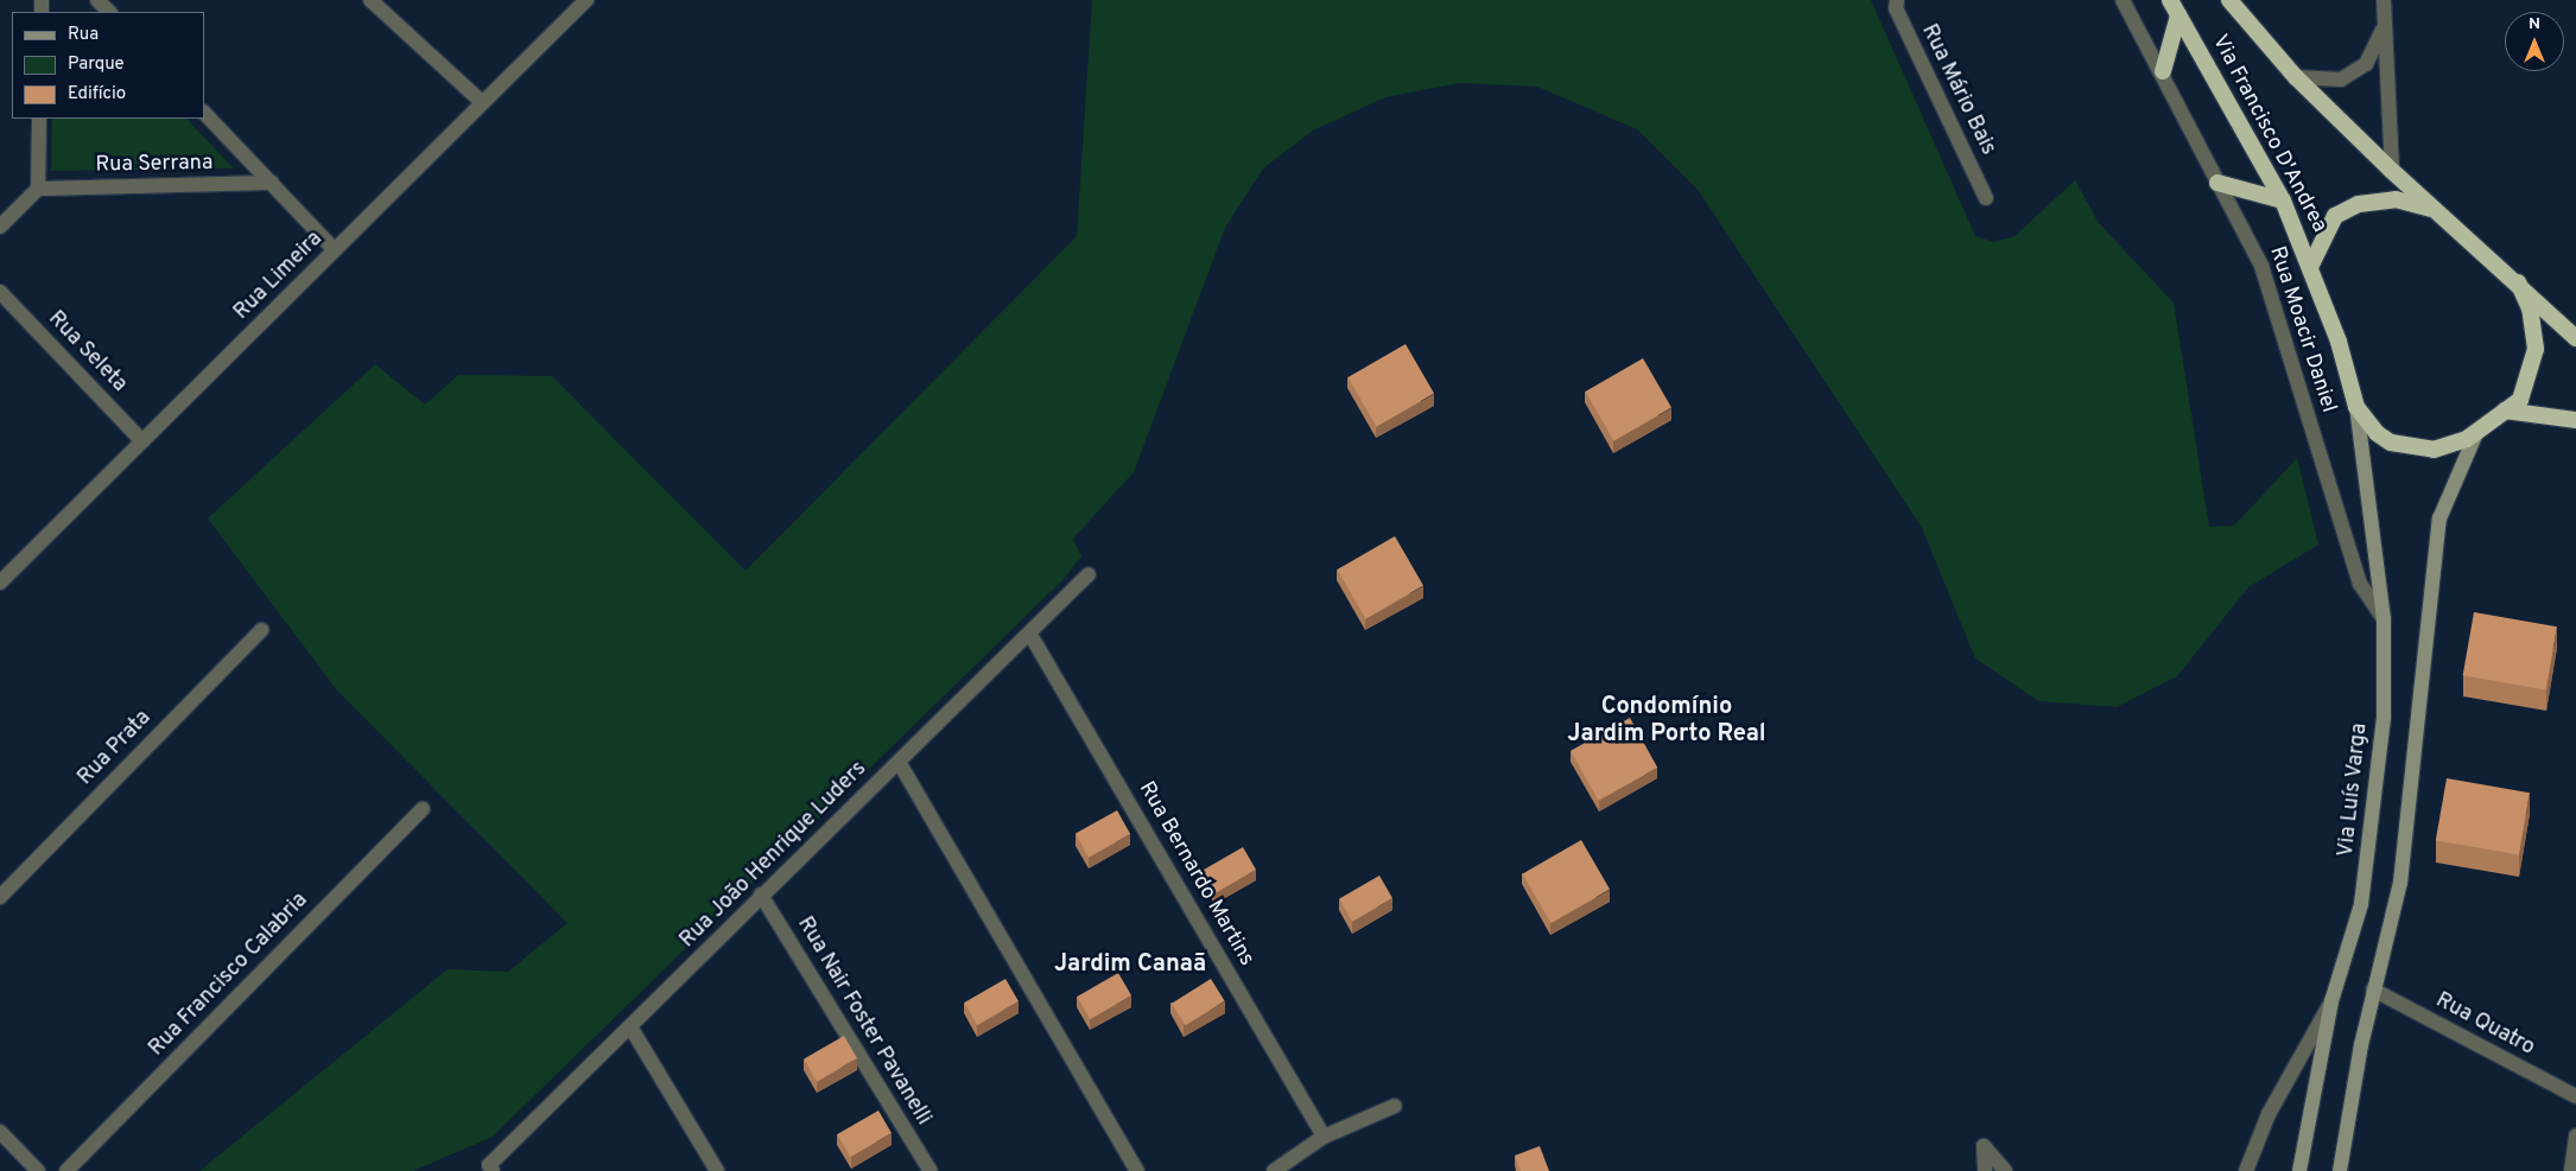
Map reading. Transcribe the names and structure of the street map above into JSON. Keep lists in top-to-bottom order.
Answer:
{
  "streets": {
    "highway": ["Via Francisco D'Andrea"],
    "main road": ["Via Luís Varga"],
    "street": [
      "Rua Mário Bais",
      "Rua Serrana",
      "Rua Limeira",
      "Rua Moacir Daniel",
      "Rua Seleta",
      "Rua Prata",
      "Rua João Henrique Luders",
      "Rua Bernardo Martins",
      "Rua Francisco Calabria",
      "Rua Nair Foster Pavanelli",
      "Rua Quatro"
    ]
  },
  "crossings": [
    ["Via Francisco D'Andrea", "Via Luís Varga"],
    ["Rua Limeira", "Rua Seleta"],
    ["Rua Moacir Daniel", "Via Luís Varga"],
    ["Rua João Henrique Luders", "Rua Bernardo Martins"],
    ["Rua João Henrique Luders", "Rua Nair Foster Pavanelli"]
  ],
  "districts": ["Condomínio Jardim Porto Real", "Jardim Canaã"],
  "legend": ["Rua", "Parque", "Edifício"],
  "north": "top"
}
